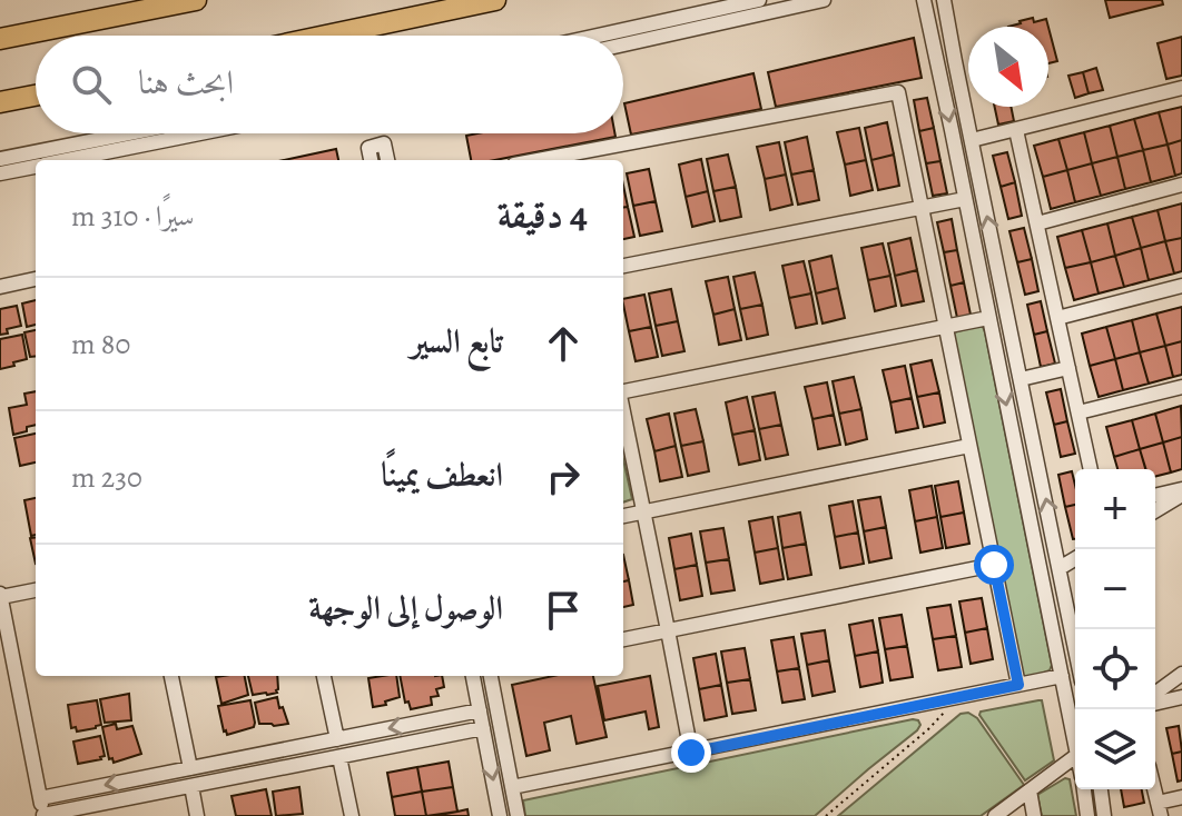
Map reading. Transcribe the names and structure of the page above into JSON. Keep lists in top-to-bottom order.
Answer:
{
  "north": "bottom right",
  "page": {
    "search": "ابحث هنا",
    "heading": ["4 دقيقة", "سيرًا · 310 m"],
    "list": [
      ["تابع السير", "80 m"],
      ["انعطف يمينًا", "230 m"],
      "الوصول إلى الوجهة"
    ],
    "map_buttons": ["+", "−"]
  }
}
